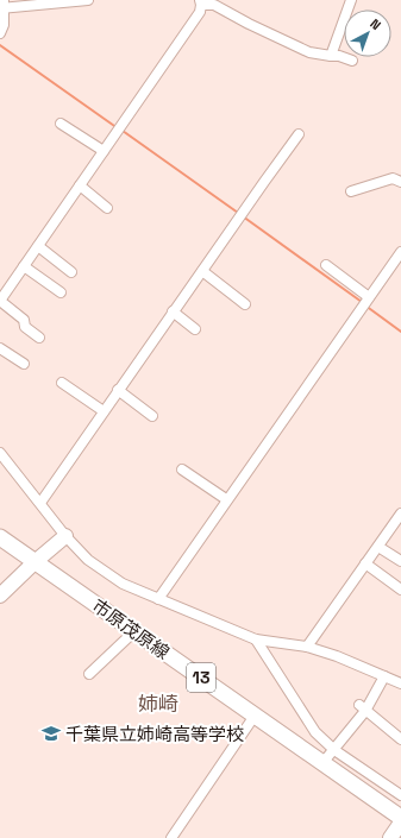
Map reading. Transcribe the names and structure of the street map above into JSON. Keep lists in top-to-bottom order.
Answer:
{
  "streets": {
    "main road": ["市原茂原線", "13"]
  },
  "districts": ["姉崎"],
  "places": {
    "school or university": ["千葉県立姉崎高等学校"]
  },
  "north": "top right"
}
